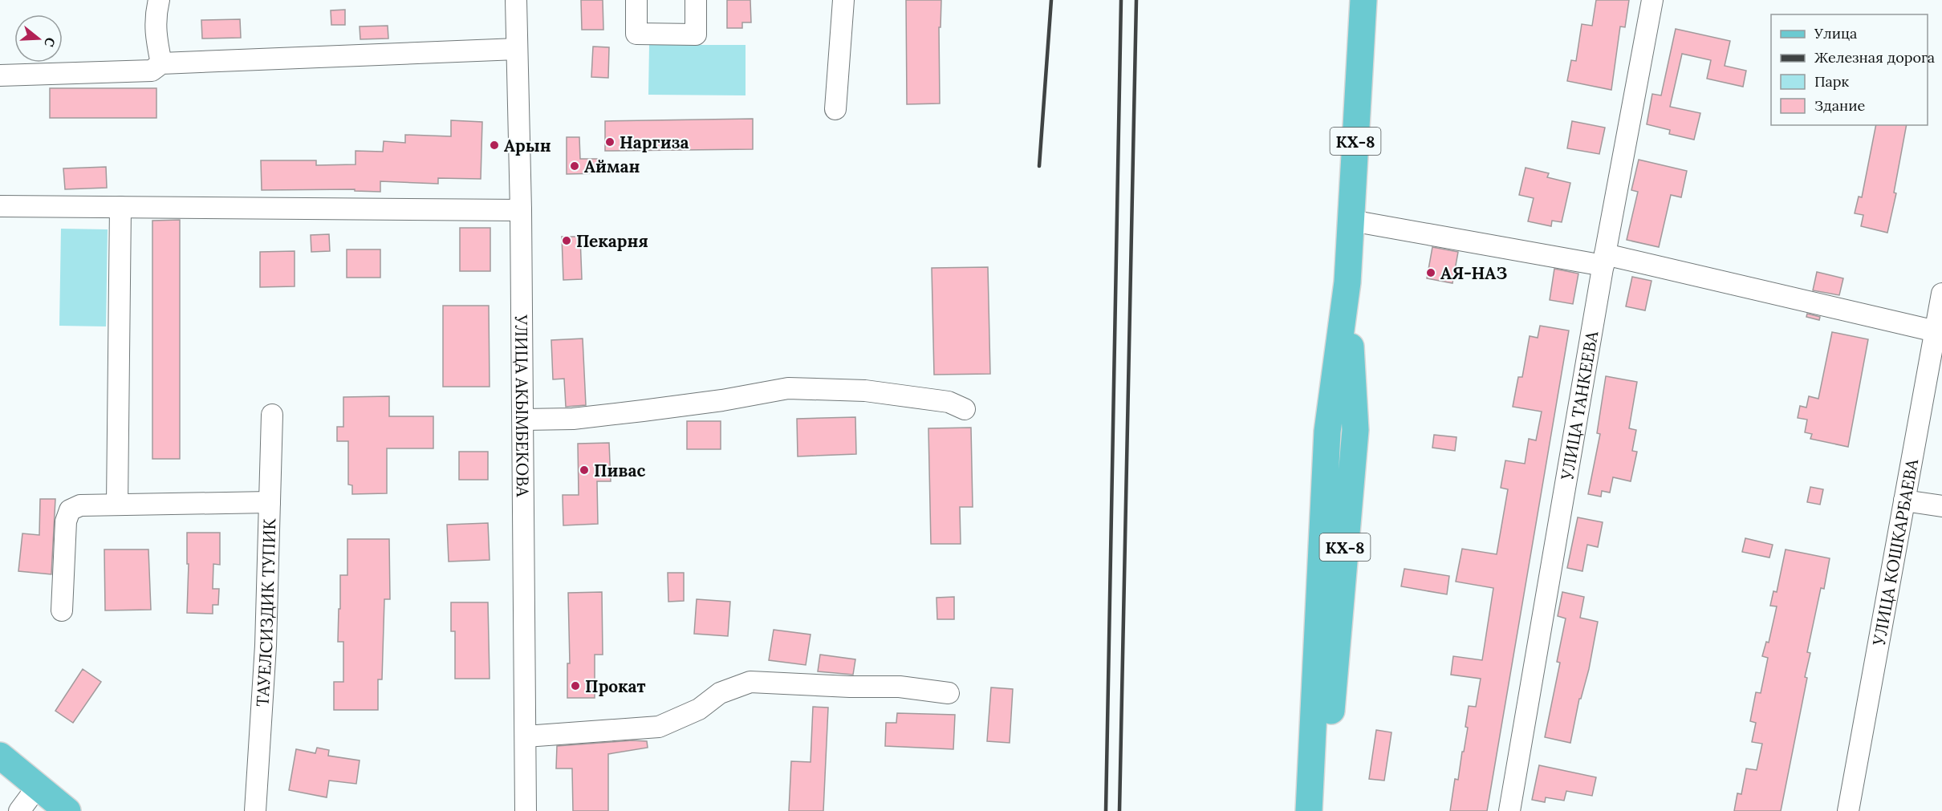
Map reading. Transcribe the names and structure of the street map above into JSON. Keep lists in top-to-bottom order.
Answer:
{
  "streets": {
    "main road": ["КХ-8"],
    "street": [
      "УЛИЦА АКЫМБЕКОВА",
      "УЛИЦА ТАНКЕЕВА",
      "УЛИЦА КОШКАРБАЕВА",
      "ТАУЕЛСИЗДИК ТУПИК"
    ]
  },
  "places": [
    "Наргиза",
    "Арын",
    "Айман",
    "Пекарня",
    "АЯ-НАЗ",
    "Пивас",
    "Прокат"
  ],
  "legend": [
    "Улица",
    "Железная дорога",
    "Парк",
    "Здание"
  ],
  "north": "right"
}
